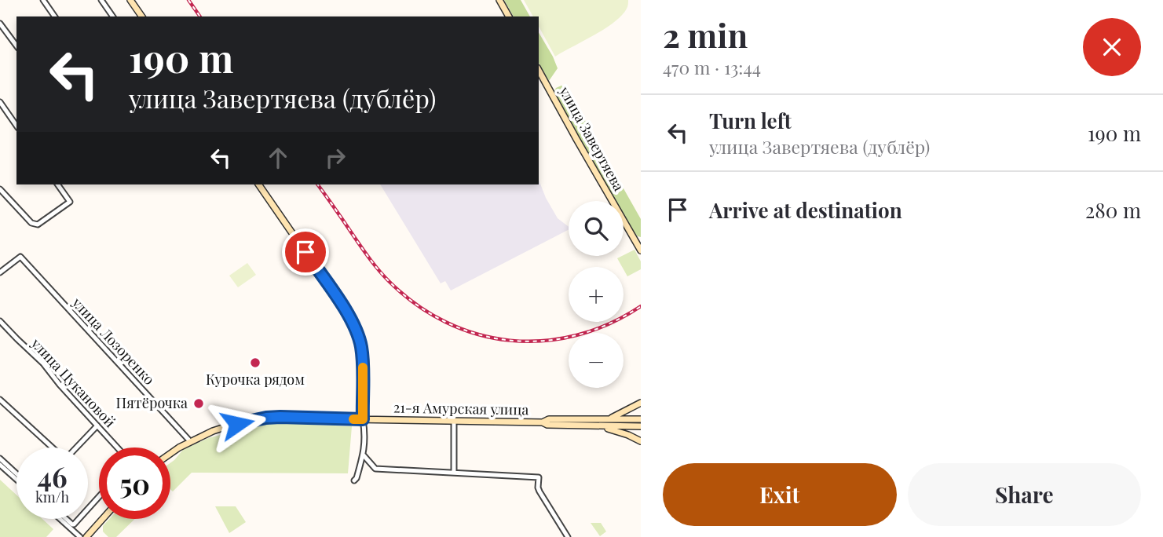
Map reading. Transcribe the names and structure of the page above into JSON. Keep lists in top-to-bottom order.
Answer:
{
  "streets": {
    "main road": ["улица Завертяева", "21-я Амурская улица"],
    "street": ["улица Лозоренко", "улица Цукановой"]
  },
  "crossings": [
    ["улица Лозоренко", "21-я Амурская улица"]
  ],
  "places": ["Курочка рядом", "Пятёрочка"],
  "page": {
    "heading": ["2 min", "470 m · 13:44"],
    "turn": ["190 m", "улица Завертяева (дублёр)"],
    "list": [
      {
        "name": "Turn left",
        "note": "улица Завертяева (дублёр)",
        "value": "190 m"
      },
      {
        "name": "Arrive at destination",
        "value": "280 m"
      }
    ],
    "map_buttons": ["+", "−"],
    "speed": "46 km/h",
    "limit": "50",
    "buttons": ["Exit", "Share"]
  }
}
